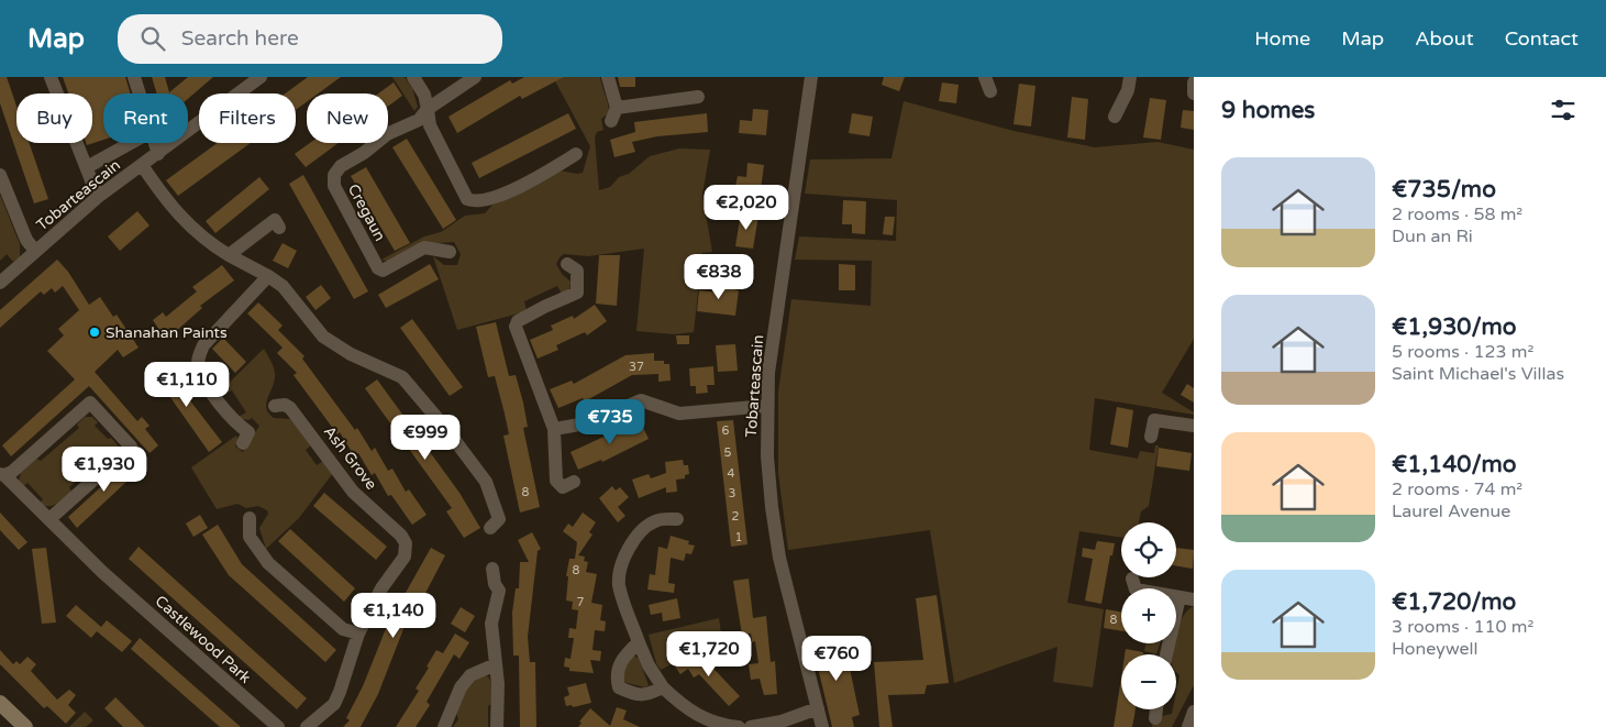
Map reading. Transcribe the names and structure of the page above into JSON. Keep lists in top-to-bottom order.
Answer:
{
  "streets": {
    "street": [
      "Tobarteascain",
      "Cregaun",
      "Ash Grove",
      "Castlewood Park"
    ]
  },
  "places": ["Shanahan Paints"],
  "house_numbers": [
    "37",
    "6",
    "5",
    "4",
    "8",
    "3",
    "2",
    "1",
    "8",
    "7",
    "8"
  ],
  "page": {
    "header": "Map",
    "search": "Search here",
    "nav": [
      "Home",
      "Map",
      "About",
      "Contact"
    ],
    "heading": "9 homes",
    "chip": [
      "Buy",
      "Rent",
      "Filters",
      "New"
    ],
    "list": [
      {
        "name": "€735/mo",
        "note": "2 rooms · 58 m² · Dun an Ri"
      },
      {
        "name": "€1,930/mo",
        "note": "5 rooms · 123 m² · Saint Michael's Villas"
      },
      {
        "name": "€1,140/mo",
        "note": "2 rooms · 74 m² · Laurel Avenue"
      },
      {
        "name": "€1,720/mo",
        "note": "3 rooms · 110 m² · Honeywell"
      }
    ],
    "price": [
      "€2,020",
      "€838",
      "€1,110",
      "€735",
      "€999",
      "€1,930",
      "€1,140",
      "€1,720",
      "€760"
    ],
    "map_buttons": ["+", "−"]
  }
}
